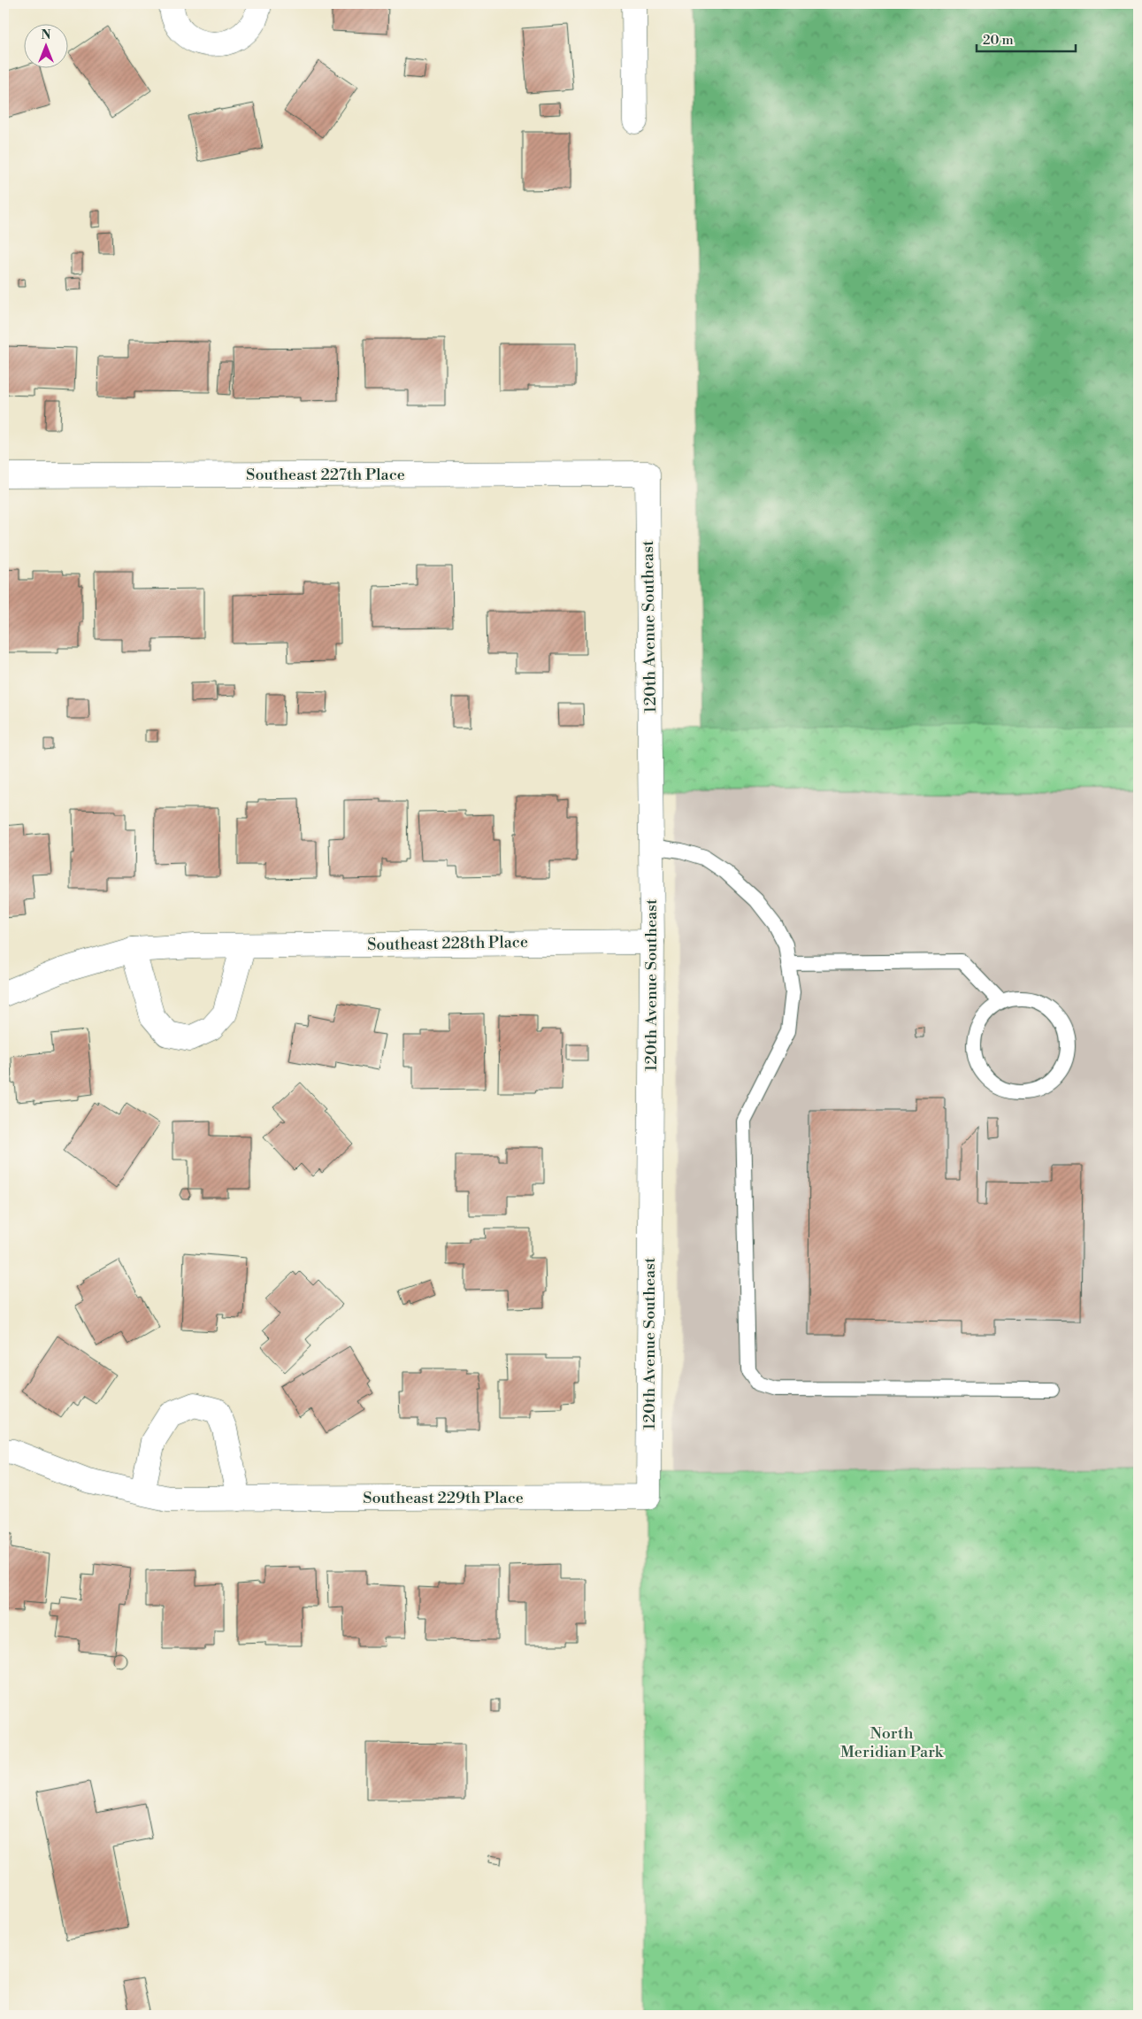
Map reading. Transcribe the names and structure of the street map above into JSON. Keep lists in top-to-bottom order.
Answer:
{
  "streets": {
    "street": [
      "Southeast 227th Place",
      "120th Avenue Southeast",
      "Southeast 228th Place",
      "Southeast 229th Place"
    ]
  },
  "crossings": [
    ["Southeast 227th Place", "120th Avenue Southeast"],
    ["120th Avenue Southeast", "Southeast 228th Place"],
    ["120th Avenue Southeast", "Southeast 229th Place"]
  ],
  "parks": ["North Meridian Park"],
  "scale_bar": "20 m",
  "north": "top"
}
